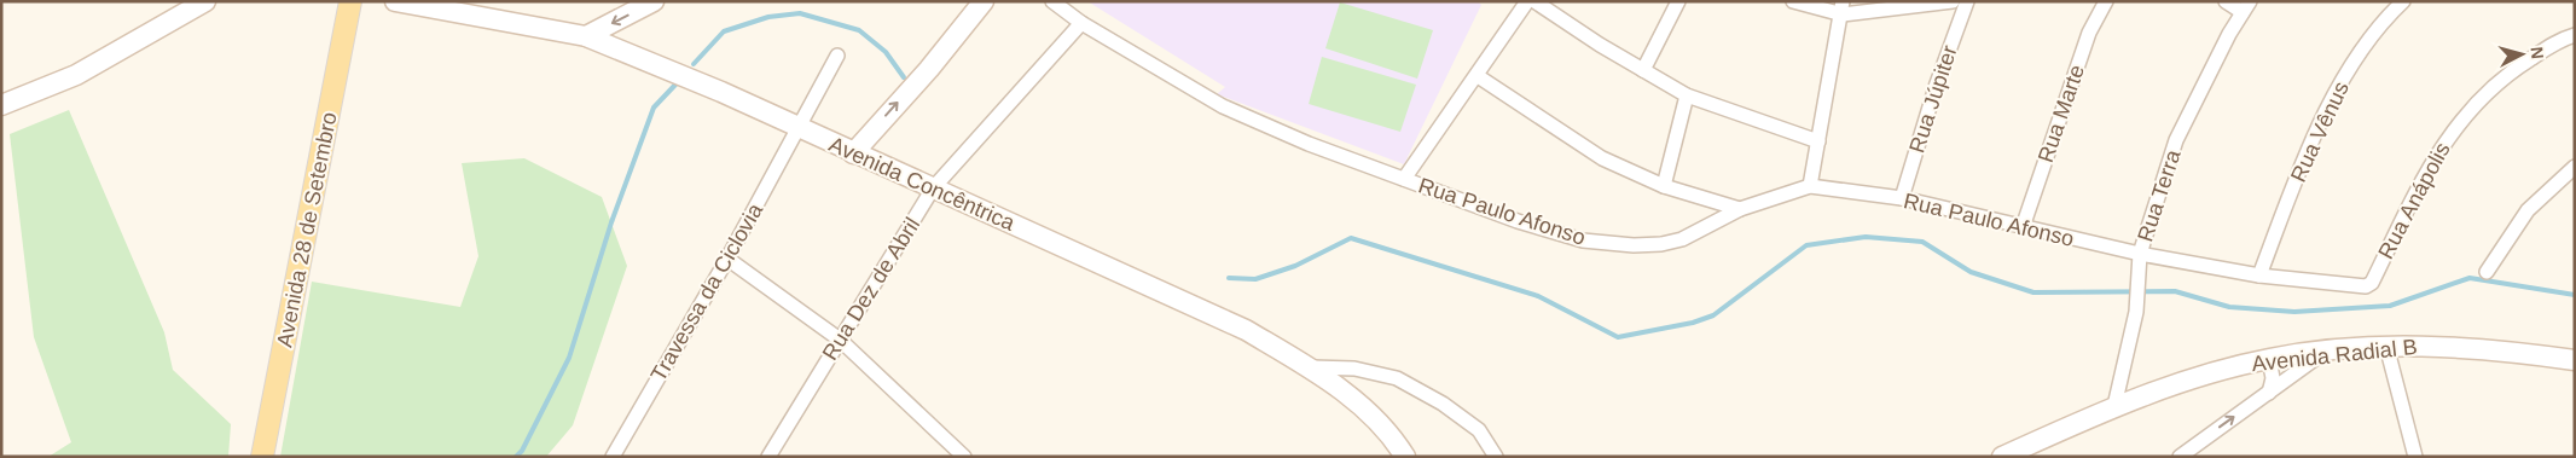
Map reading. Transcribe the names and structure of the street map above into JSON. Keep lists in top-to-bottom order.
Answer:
{
  "streets": {
    "main road": ["Avenida 28 de Setembro"],
    "street": [
      "Rua Júpiter",
      "Rua Marte",
      "Rua Vênus",
      "Avenida Concêntrica",
      "Rua Terra",
      "Rua Anápolis",
      "Rua Paulo Afonso",
      "Rua Dez de Abril",
      "Travessa da Ciclovia",
      "Avenida Radial B"
    ]
  },
  "crossings": [
    ["Rua Júpiter", "Rua Paulo Afonso"],
    ["Rua Marte", "Rua Paulo Afonso"],
    ["Rua Vênus", "Rua Paulo Afonso"],
    ["Avenida Concêntrica", "Rua Dez de Abril"],
    ["Avenida Concêntrica", "Travessa da Ciclovia"],
    ["Rua Terra", "Rua Paulo Afonso"],
    ["Rua Terra", "Avenida Radial B"],
    ["Rua Anápolis", "Rua Paulo Afonso"],
    ["Rua Paulo Afonso", "Rua Dez de Abril"]
  ],
  "north": "right"
}
